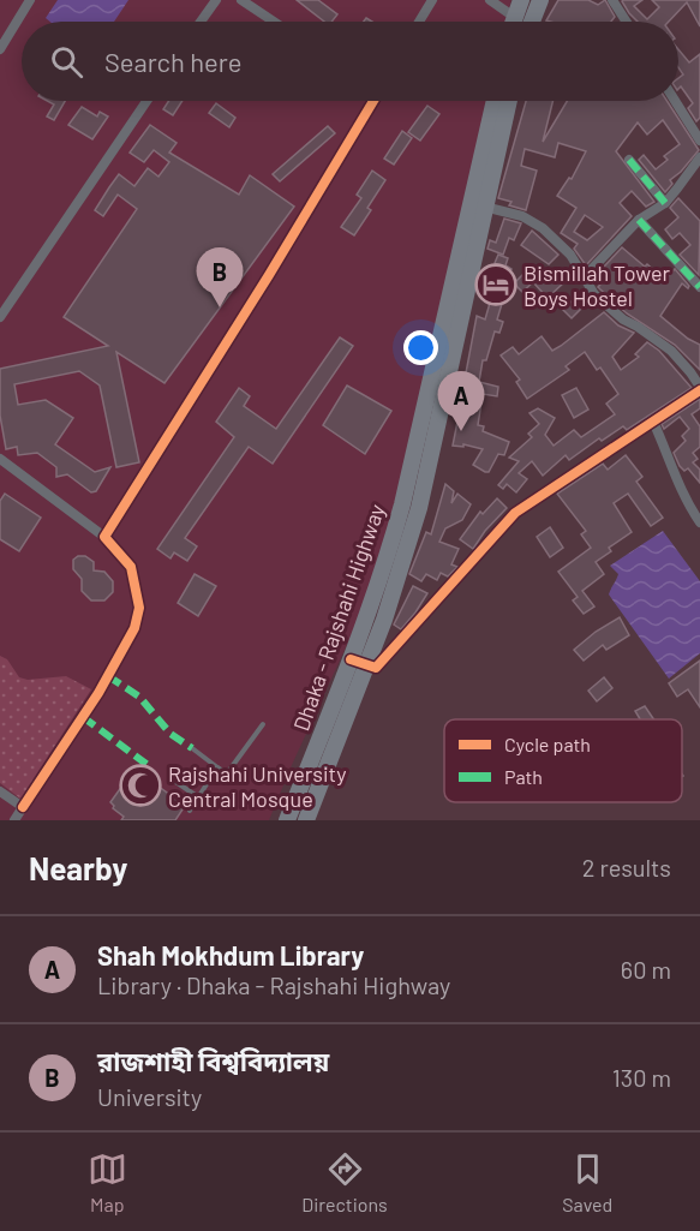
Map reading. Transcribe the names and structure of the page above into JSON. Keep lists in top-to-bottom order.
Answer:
{
  "streets": {
    "highway": ["Dhaka - Rajshahi Highway"]
  },
  "places": {
    "hotel": ["Bismillah Tower Boys Hostel"],
    "mosque": ["Rajshahi University Central Mosque"]
  },
  "legend": ["Cycle path", "Path"],
  "page": {
    "search": "Search here",
    "pins": ["B", "A"],
    "heading": ["Nearby", "2 results"],
    "list": [
      {
        "mark": "A",
        "name": "Shah Mokhdum Library",
        "note": "Library · Dhaka - Rajshahi Highway",
        "value": "60 m"
      },
      {
        "mark": "B",
        "name": "রাজশাহী বিশ্ববিদ্যালয়",
        "note": "University",
        "value": "130 m"
      }
    ],
    "nav": ["Map", "Directions", "Saved"]
  }
}
